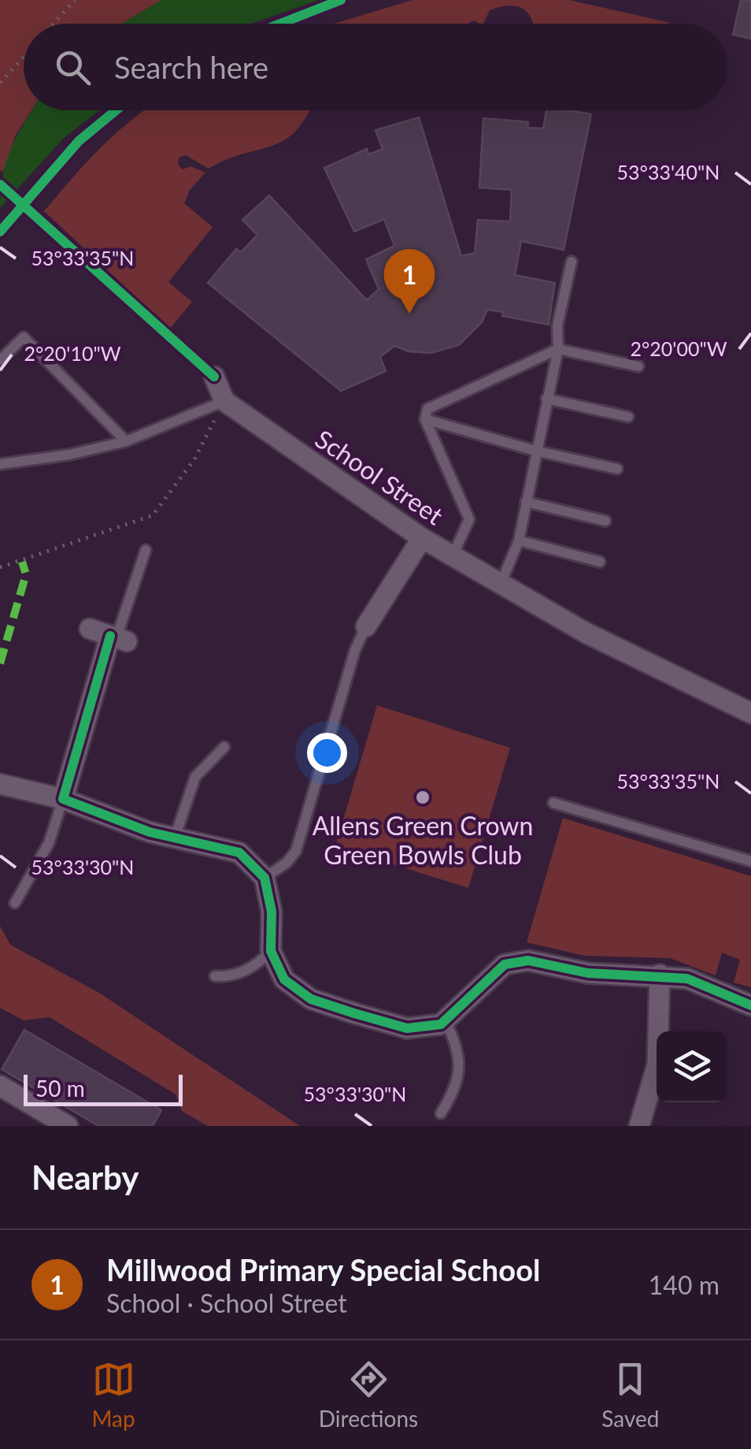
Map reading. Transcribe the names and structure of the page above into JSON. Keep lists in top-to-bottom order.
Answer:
{
  "streets": {
    "street": ["School Street"]
  },
  "places": ["Allens Green Crown Green Bowls Club"],
  "scale_bar": "50 m",
  "page": {
    "search": "Search here",
    "pins": "1",
    "scale": "50 m",
    "heading": "Nearby",
    "list": [
      {
        "mark": "1",
        "name": "Millwood Primary Special School",
        "note": "School · School Street",
        "value": "140 m"
      }
    ],
    "nav": ["Map", "Directions", "Saved"]
  },
  "coordinates": [
    "53°33'40\"N",
    "53°33'35\"N",
    "2°20'00\"W",
    "2°20'10\"W",
    "53°33'30\"N"
  ]
}
